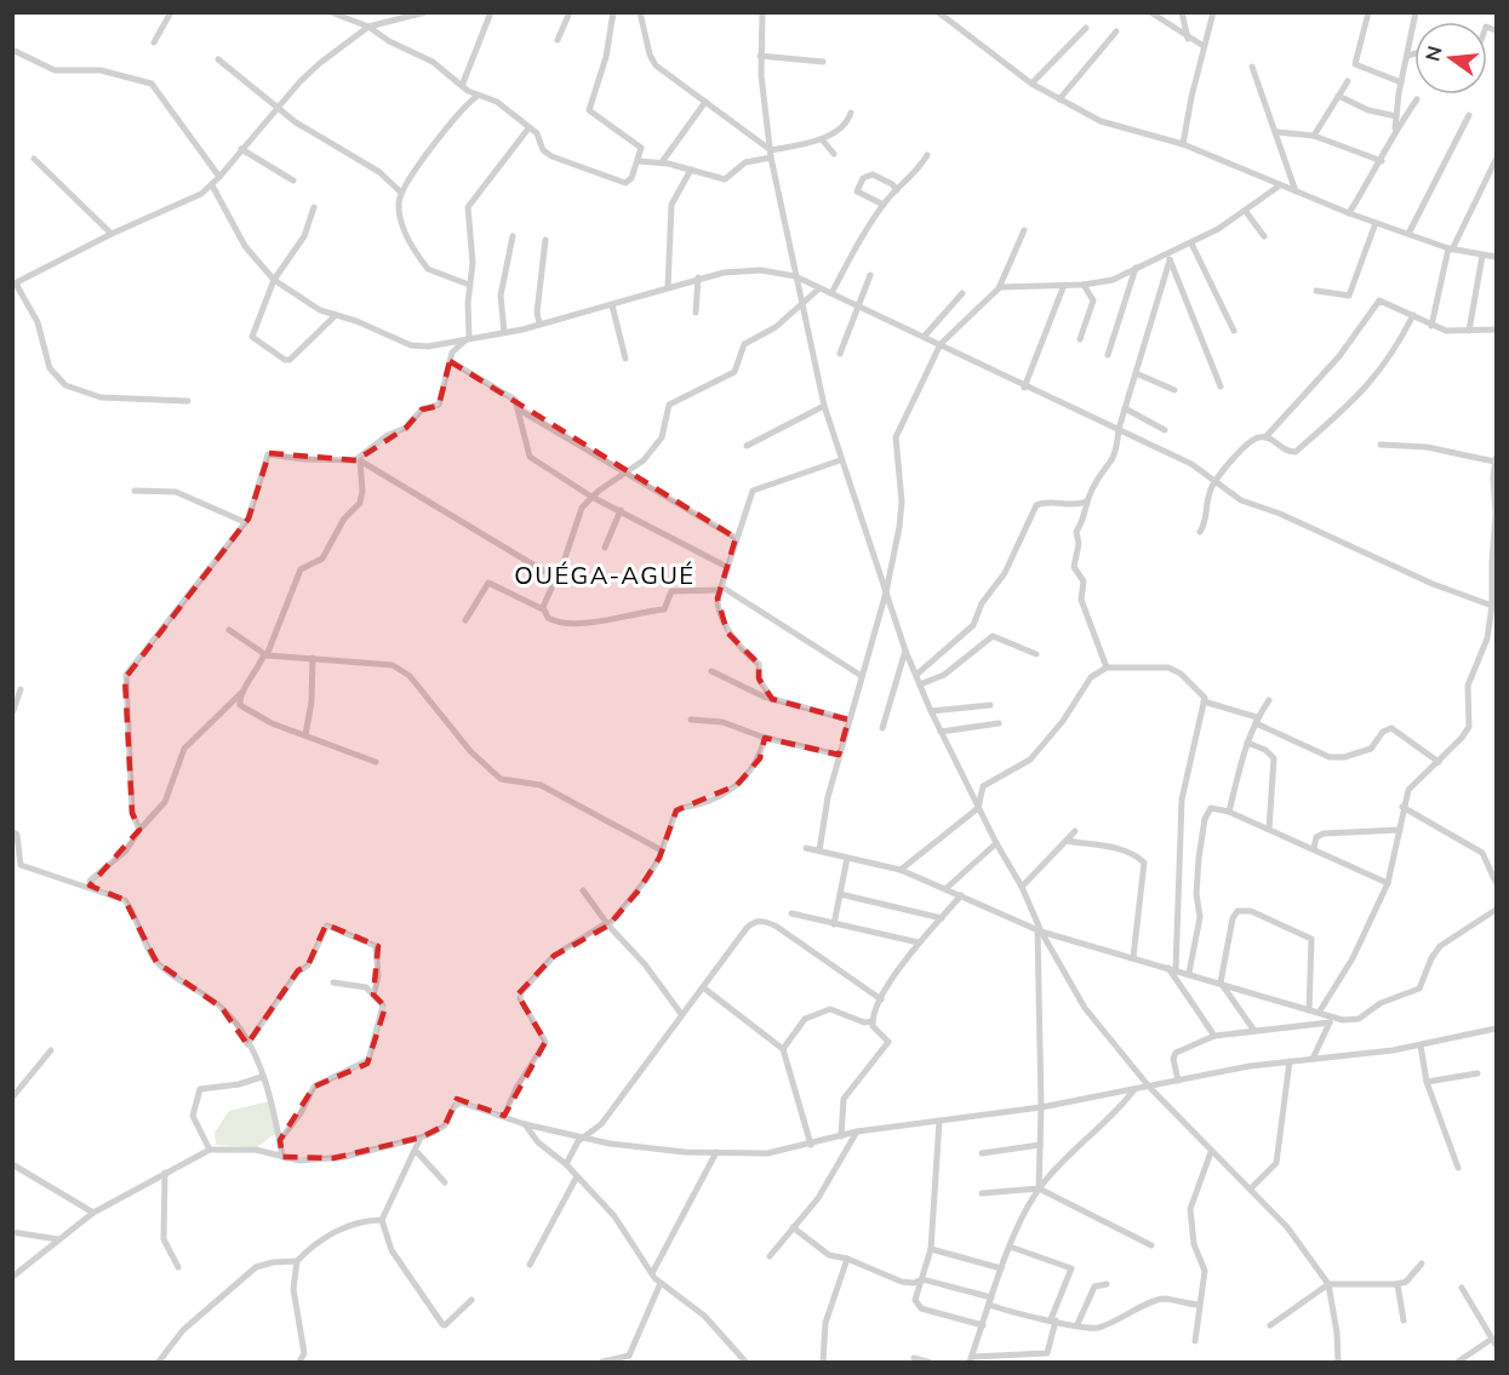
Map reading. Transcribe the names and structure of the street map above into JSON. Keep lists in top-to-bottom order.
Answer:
{
  "districts": ["OUÉGA-AGUÉ"],
  "north": "left"
}
